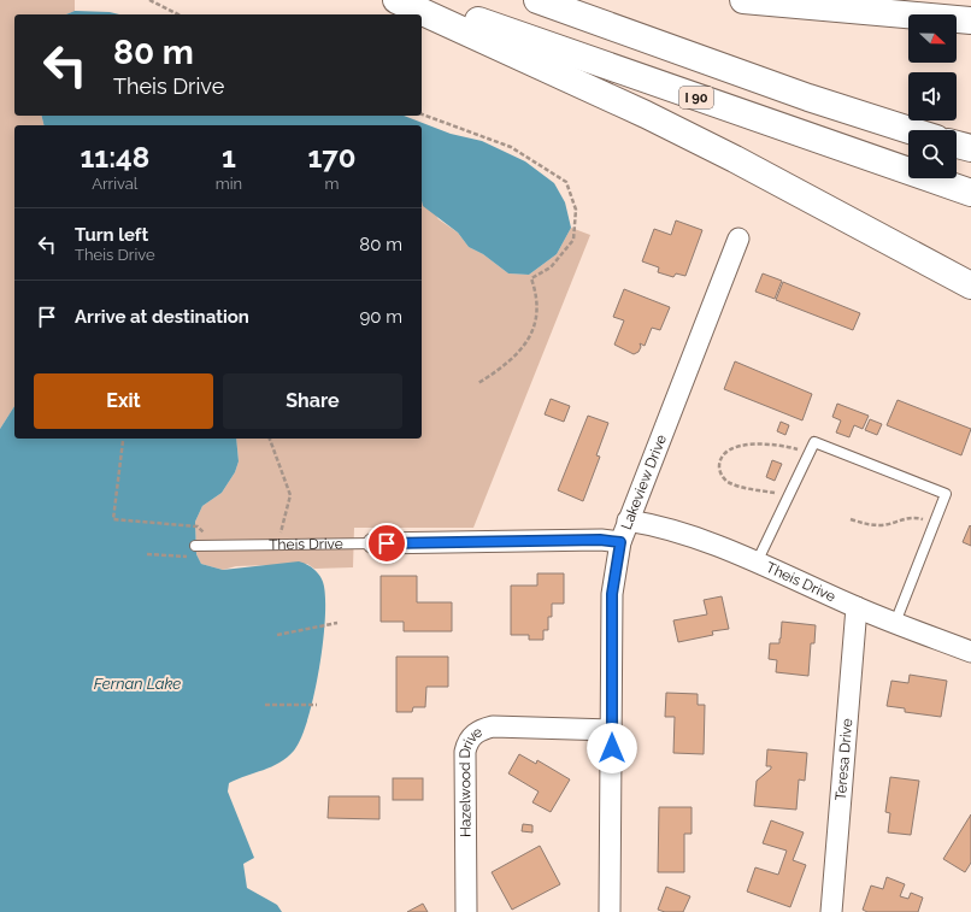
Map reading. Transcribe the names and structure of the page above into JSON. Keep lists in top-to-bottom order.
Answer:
{
  "streets": {
    "highway": ["I 90"],
    "street": [
      "Lakeview Drive",
      "Theis Drive",
      "Teresa Drive",
      "Hazelwood Drive"
    ]
  },
  "crossings": [
    ["Lakeview Drive", "Theis Drive"],
    ["Lakeview Drive", "Hazelwood Drive"],
    ["Theis Drive", "Teresa Drive"]
  ],
  "water": ["Fernan Lake"],
  "north": "right",
  "page": {
    "turn": ["80 m", "Theis Drive"],
    "eta": [
      "11:48",
      "Arrival",
      "1",
      "min",
      "170",
      "m"
    ],
    "list": [
      {
        "name": "Turn left",
        "note": "Theis Drive",
        "value": "80 m"
      },
      {
        "name": "Arrive at destination",
        "value": "90 m"
      }
    ],
    "buttons": ["Exit", "Share"]
  }
}
